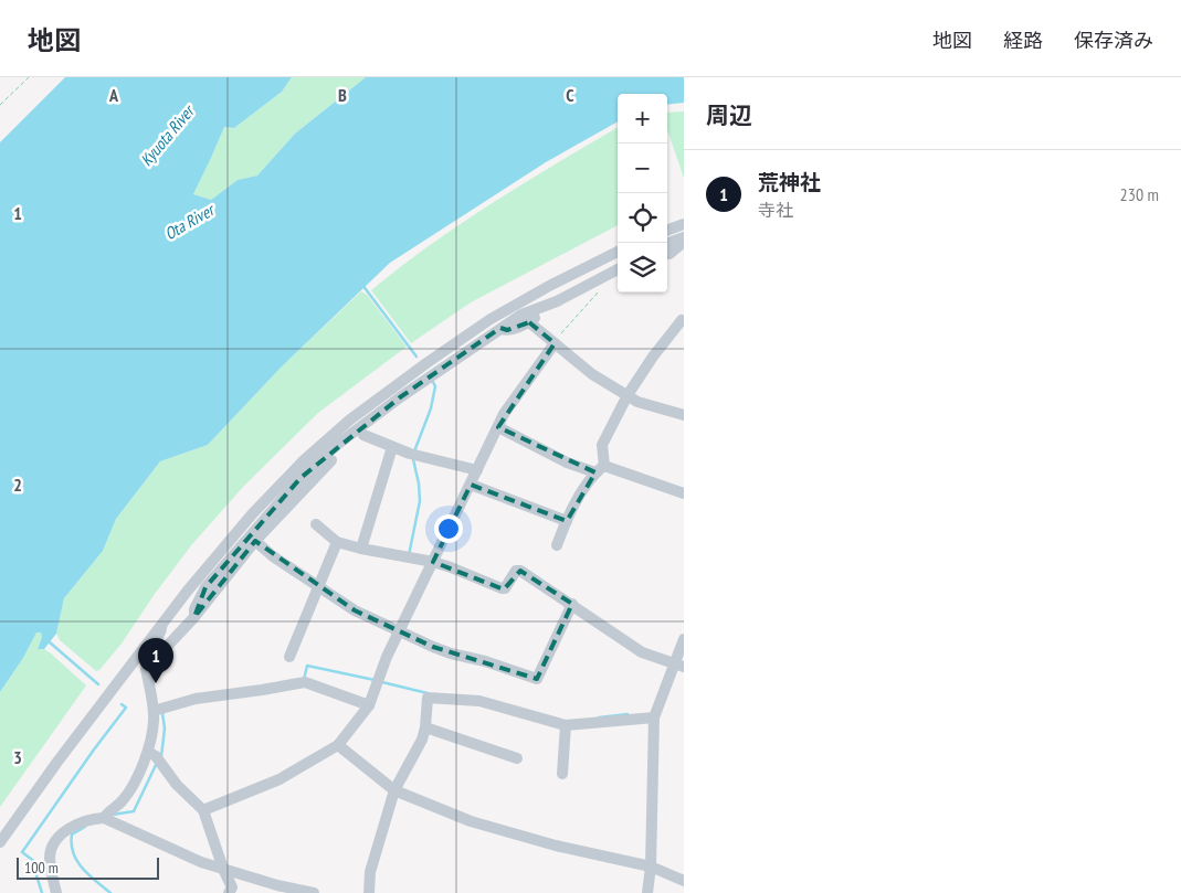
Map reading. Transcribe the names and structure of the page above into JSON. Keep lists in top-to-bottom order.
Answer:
{
  "water": ["Kyuota River", "Ota River"],
  "scale_bar": "100 m",
  "page": {
    "header": "地図",
    "nav": ["地図", "経路", "保存済み"],
    "heading": "周辺",
    "map_buttons": ["+", "−"],
    "list": [
      {
        "mark": "1",
        "name": "荒神社",
        "note": "寺社",
        "value": "230 m"
      }
    ],
    "pins": "1",
    "scale": "100 m"
  },
  "grid": {
    "columns": ["A", "B", "C"],
    "rows": ["1", "2", "3"]
  }
}
